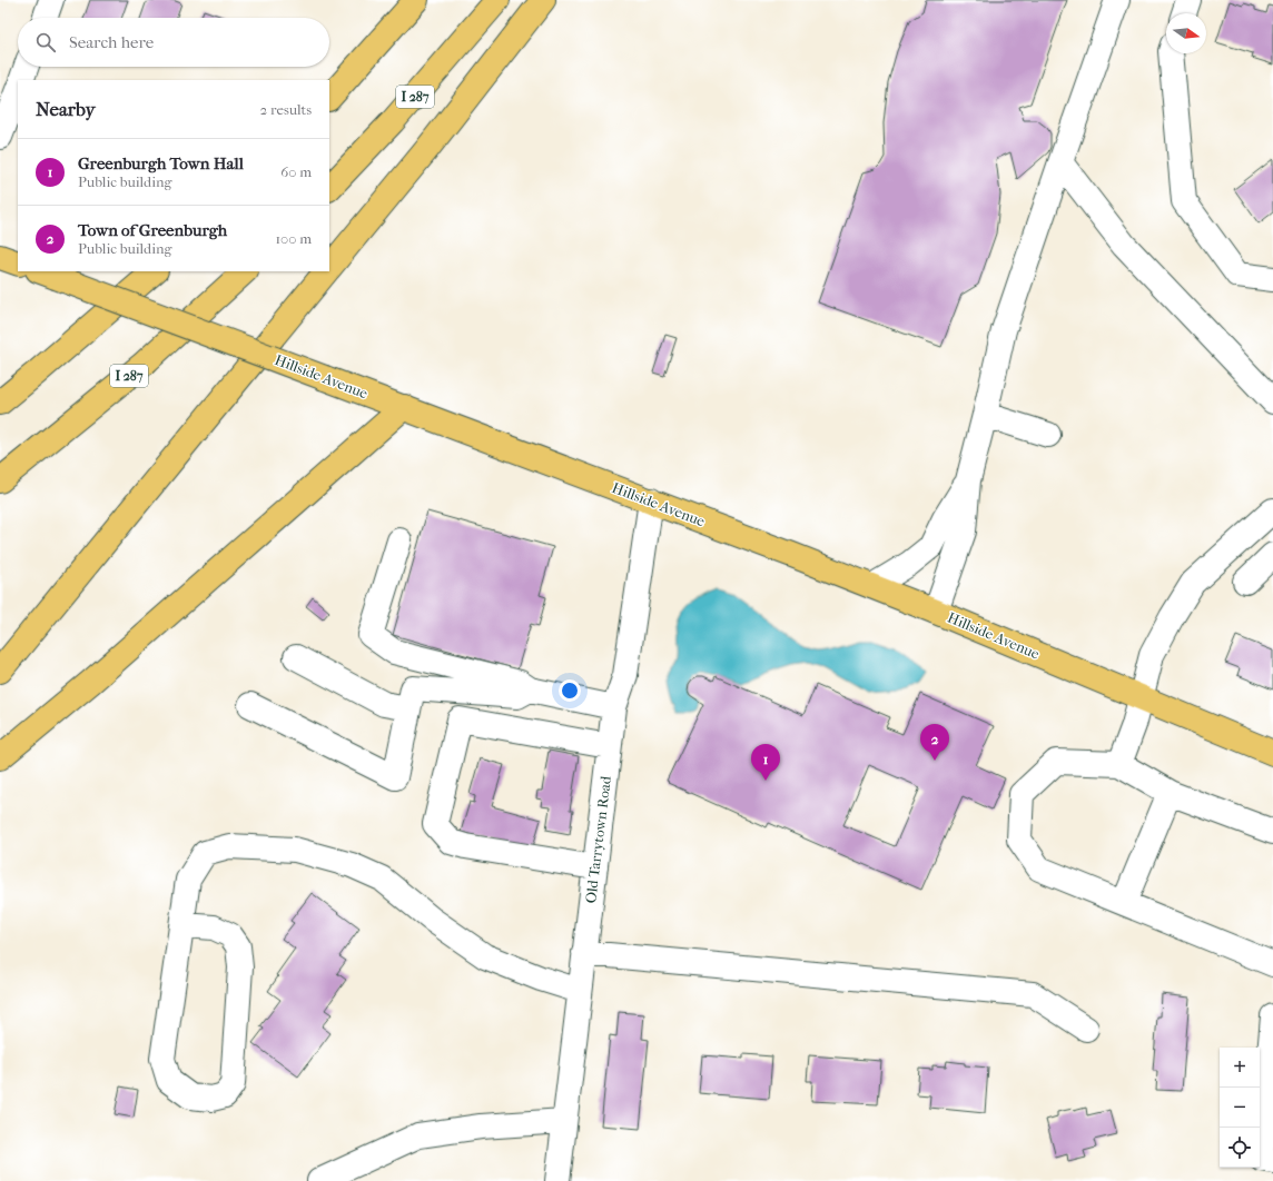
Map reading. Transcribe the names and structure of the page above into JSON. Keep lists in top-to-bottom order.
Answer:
{
  "streets": {
    "main road": ["I 287", "Hillside Avenue"],
    "street": ["Old Tarrytown Road"]
  },
  "crossings": [
    ["Hillside Avenue", "Old Tarrytown Road"]
  ],
  "north": "right",
  "page": {
    "search": "Search here",
    "heading": ["Nearby", "2 results"],
    "list": [
      {
        "mark": "1",
        "name": "Greenburgh Town Hall",
        "note": "Public building",
        "value": "60 m"
      },
      {
        "mark": "2",
        "name": "Town of Greenburgh",
        "note": "Public building",
        "value": "100 m"
      }
    ],
    "pins": ["2", "1"],
    "map_buttons": ["+", "−"]
  }
}
